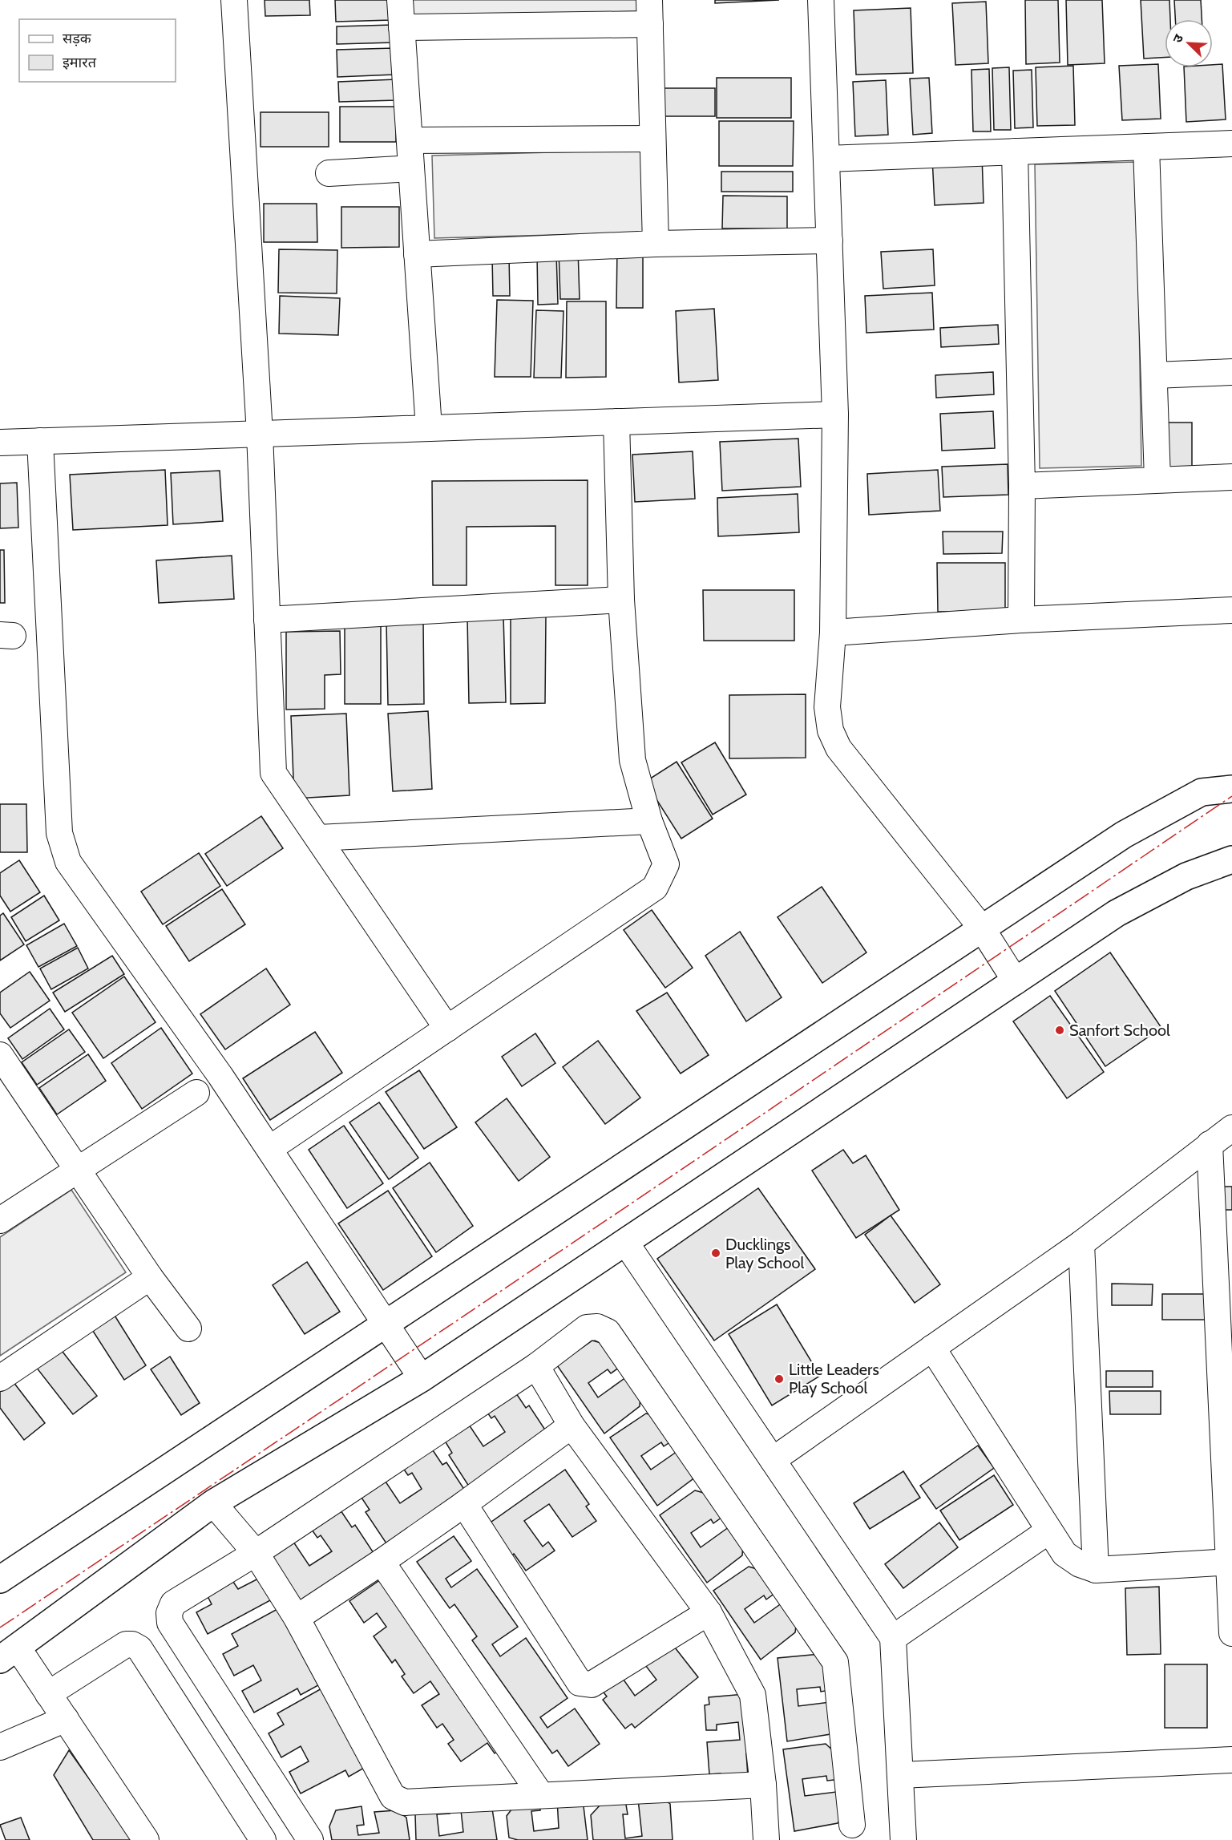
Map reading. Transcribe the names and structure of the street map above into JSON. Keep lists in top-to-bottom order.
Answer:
{
  "places": ["Sanfort School", "Ducklings Play School", "Little Leaders Play School"],
  "legend": ["सड़क", "इमारत"],
  "north": "top left"
}
